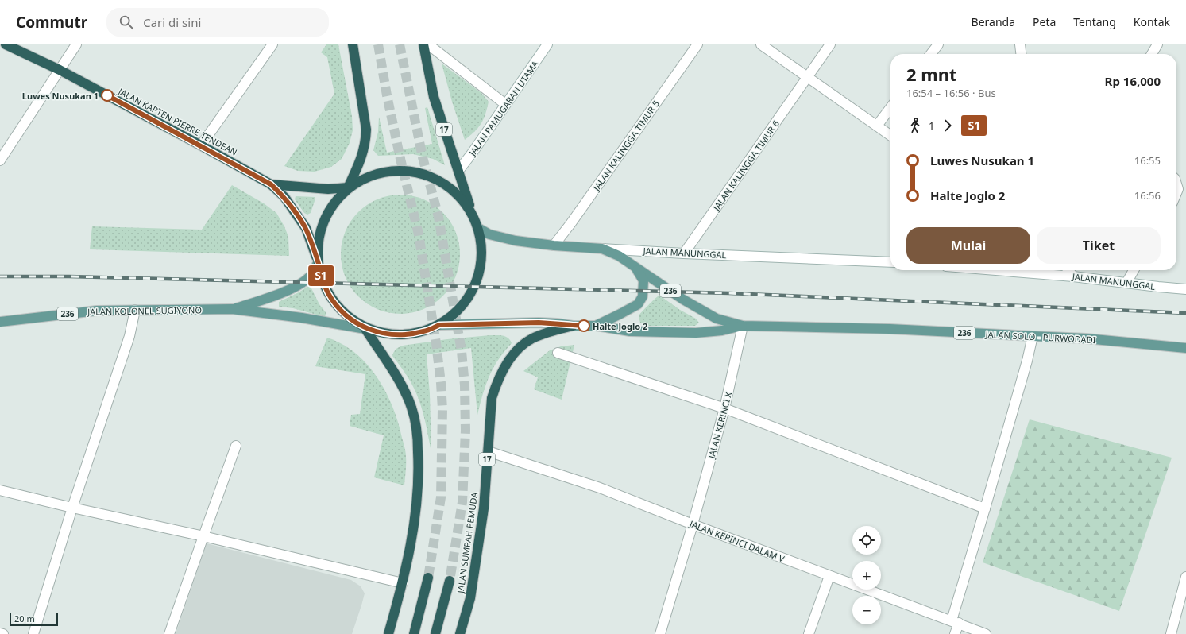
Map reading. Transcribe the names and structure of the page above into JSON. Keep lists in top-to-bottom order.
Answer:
{
  "streets": {
    "highway": ["JALAN KAPTEN PIERRE TENDEAN", "17", "JALAN SUMPAH PEMUDA"],
    "main road": [
      "JALAN MANUNGGAL",
      "236",
      "JALAN KOLONEL SUGIYONO",
      "JALAN SOLO - PURWODADI"
    ],
    "street": [
      "JALAN PAMUGARAN UTAMA",
      "JALAN KALINGGA TIMUR 5",
      "JALAN KALINGGA TIMUR 6",
      "JALAN KERINCI X",
      "JALAN KERINCI DALAM V"
    ]
  },
  "crossings": [
    ["JALAN PAMUGARAN UTAMA", "17"],
    ["JALAN KAPTEN PIERRE TENDEAN", "17"],
    ["JALAN KAPTEN PIERRE TENDEAN", "JALAN KOLONEL SUGIYONO"],
    ["17", "JALAN MANUNGGAL"],
    ["17", "JALAN KOLONEL SUGIYONO"],
    ["17", "JALAN SOLO - PURWODADI"],
    ["JALAN KALINGGA TIMUR 5", "JALAN MANUNGGAL"],
    ["JALAN KALINGGA TIMUR 6", "JALAN MANUNGGAL"],
    ["JALAN MANUNGGAL", "JALAN SOLO - PURWODADI"],
    ["JALAN SOLO - PURWODADI", "JALAN KERINCI X"],
    ["JALAN SOLO - PURWODADI", "JALAN SUMPAH PEMUDA"],
    ["JALAN KERINCI X", "JALAN KERINCI DALAM V"],
    ["JALAN KERINCI DALAM V", "JALAN SUMPAH PEMUDA"]
  ],
  "places": ["Luwes Nusukan 1", "Halte Joglo 2"],
  "lines": ["bus line S1"],
  "scale_bar": "20 m",
  "page": {
    "header": "Commutr",
    "search": "Cari di sini",
    "nav": [
      "Beranda",
      "Peta",
      "Tentang",
      "Kontak"
    ],
    "on_map": "S1",
    "heading": ["2 mnt", "16:54 – 16:56 · Bus", "Rp 16,000"],
    "legs": ["1", "S1"],
    "list": [
      {
        "name": "Luwes Nusukan 1",
        "value": "16:55"
      },
      {
        "name": "Halte Joglo 2",
        "value": "16:56"
      }
    ],
    "buttons": ["Mulai", "Tiket"],
    "map_buttons": ["+", "−"],
    "scale": "20 m"
  }
}
